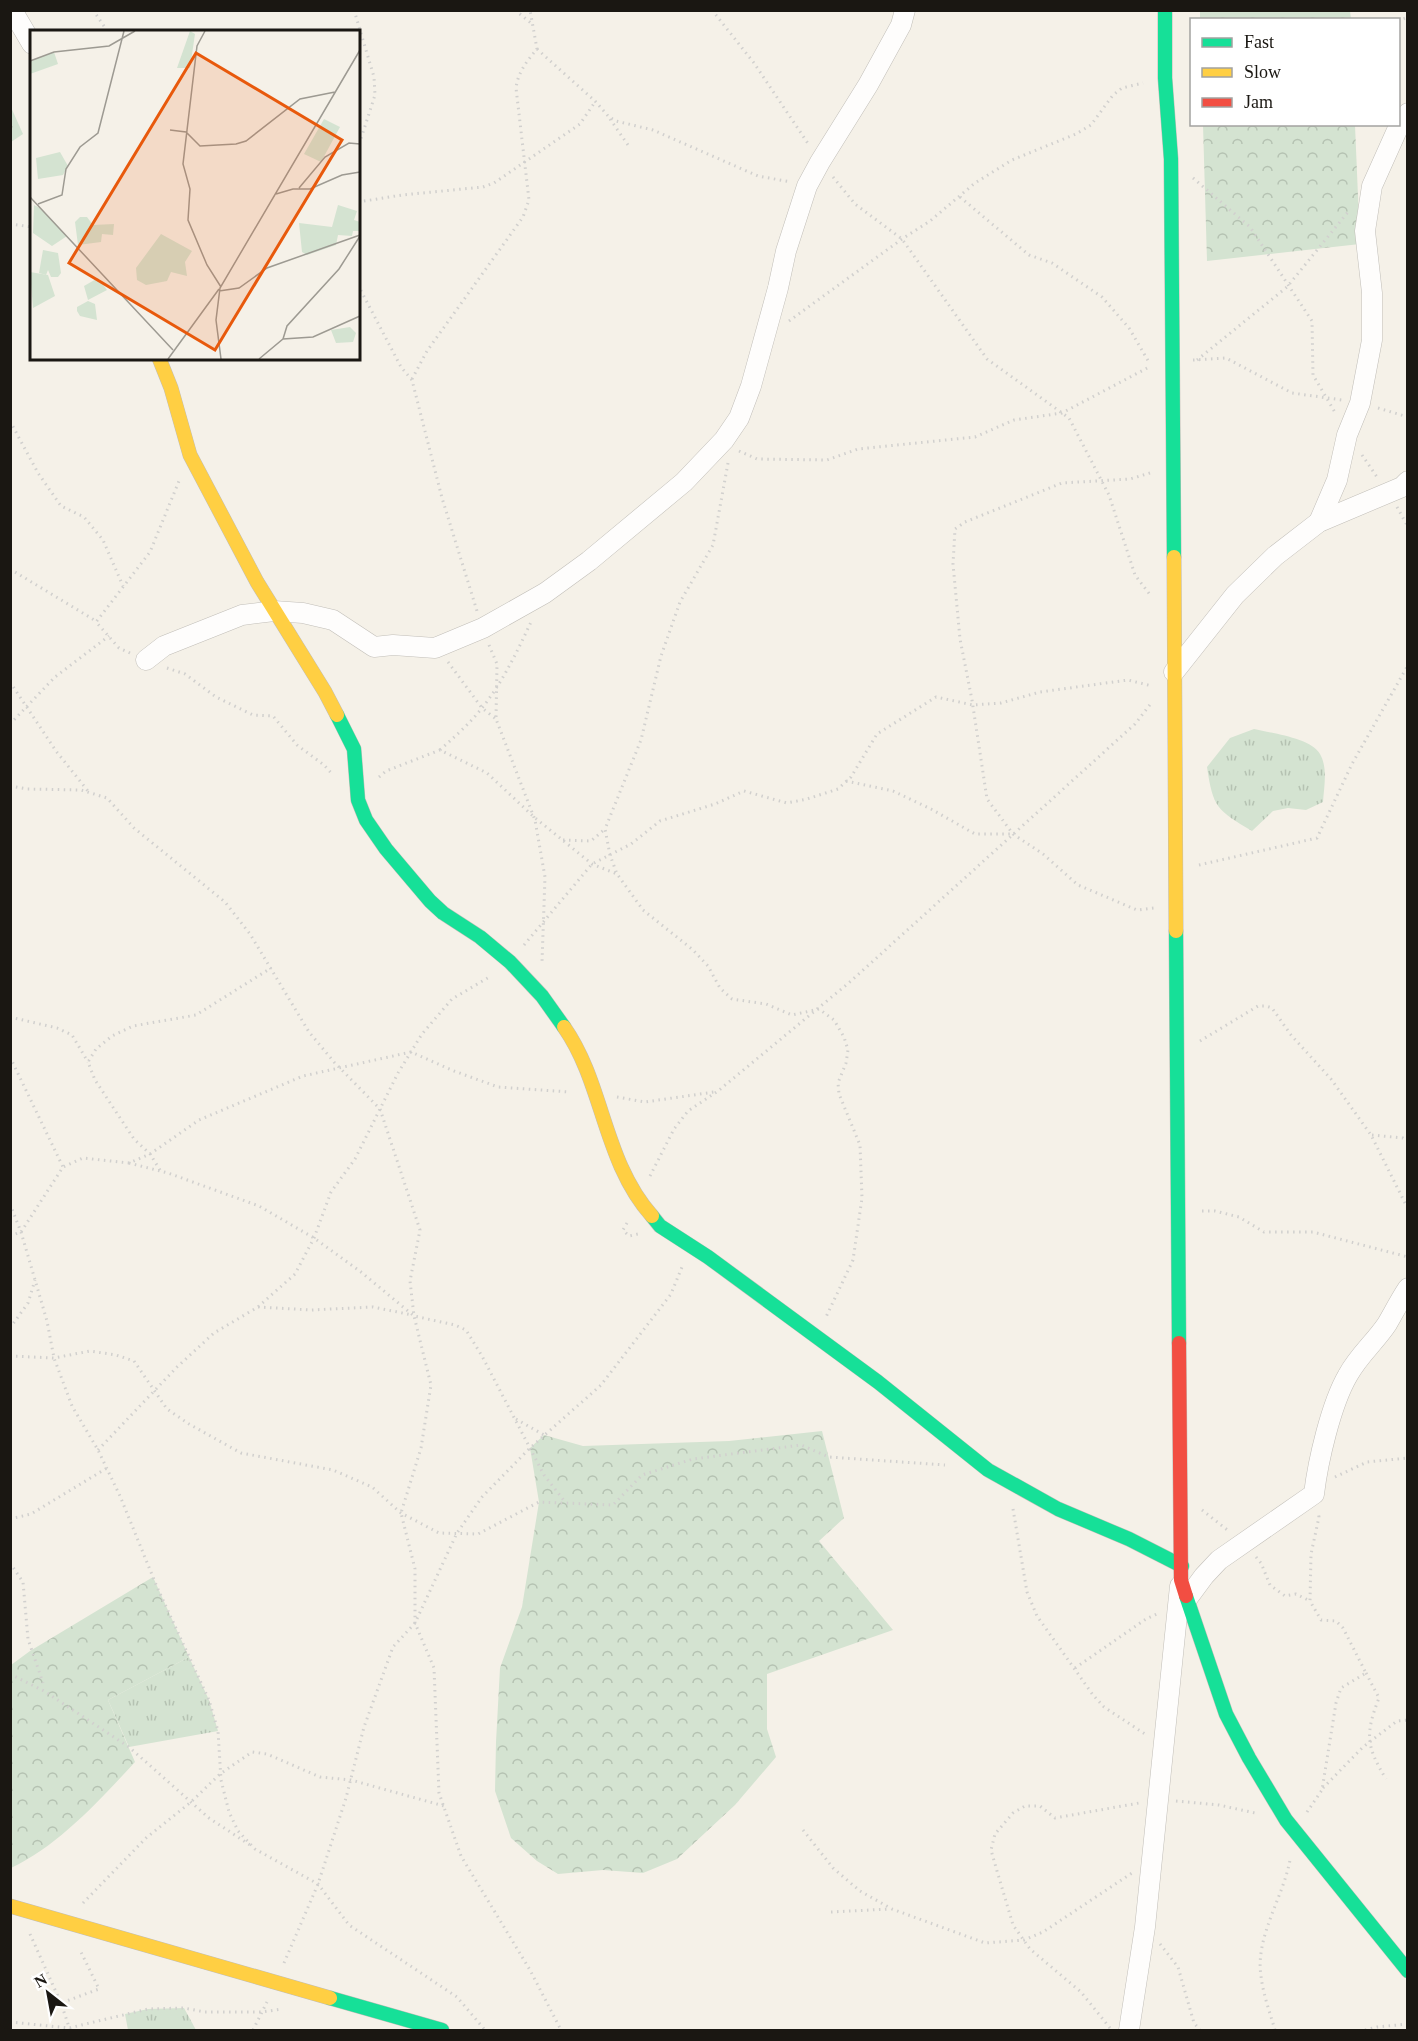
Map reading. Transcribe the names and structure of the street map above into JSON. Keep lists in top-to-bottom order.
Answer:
{
  "legend": ["Fast", "Slow", "Jam"],
  "north": "top left"
}
